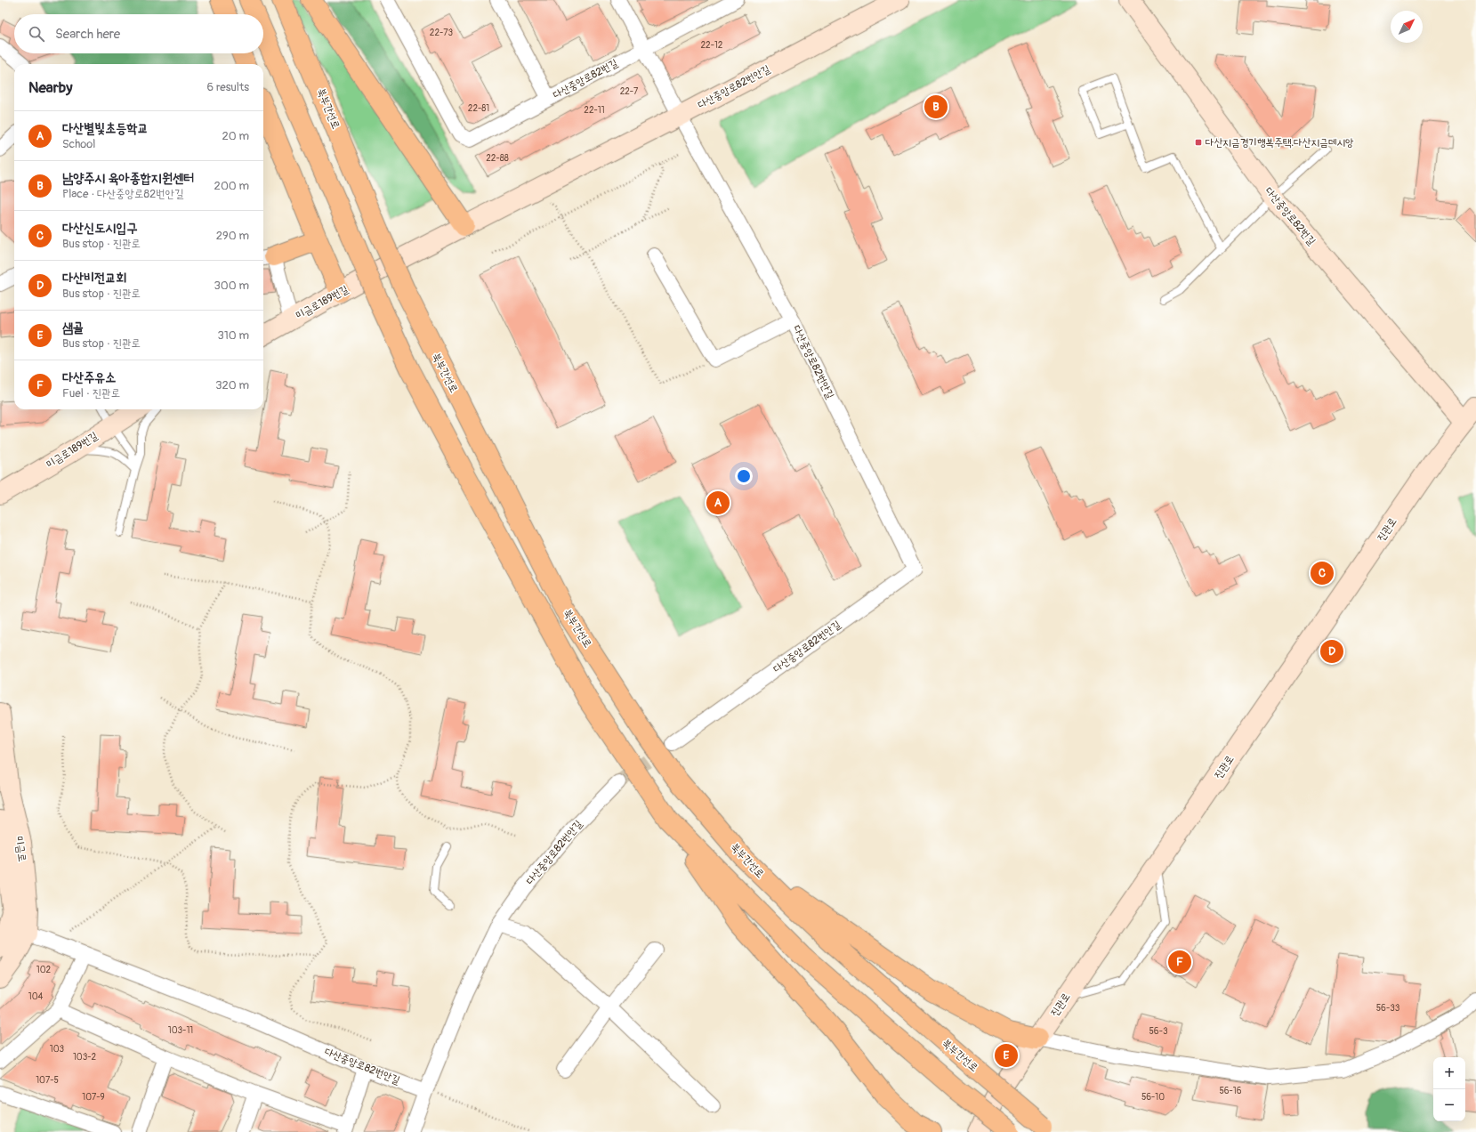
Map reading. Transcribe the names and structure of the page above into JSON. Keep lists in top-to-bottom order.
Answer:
{
  "streets": {
    "highway": ["북부간선로"],
    "street": [
      "다산중앙로82번길",
      "다산중앙로82번안길",
      "미금로189번길",
      "진관로",
      "미금로"
    ]
  },
  "crossings": [
    ["다산중앙로82번길", "진관로"],
    ["다산중앙로82번안길", "미금로189번길"],
    ["다산중앙로82번안길", "미금로"]
  ],
  "places": {
    "transit": ["다산지금경기행복주택.다산지금데시앙"]
  },
  "house_numbers": [
    "22-73",
    "22-12",
    "22-7",
    "22-81",
    "22-11",
    "22-88",
    "102",
    "104",
    "56-33",
    "103-11",
    "56-3",
    "103",
    "103-2",
    "107-5",
    "56-16",
    "107-9",
    "56-10"
  ],
  "north": "top right",
  "page": {
    "search": "Search here",
    "heading": ["Nearby", "6 results"],
    "pins": [
      "B",
      "A",
      "C",
      "D",
      "F",
      "E"
    ],
    "list": [
      {
        "mark": "A",
        "name": "다산별빛초등학교",
        "note": "School",
        "value": "20 m"
      },
      {
        "mark": "B",
        "name": "남양주시 육아종합지원센터",
        "note": "Place · 다산중앙로82번안길",
        "value": "200 m"
      },
      {
        "mark": "C",
        "name": "다산신도시입구",
        "note": "Bus stop · 진관로",
        "value": "290 m"
      },
      {
        "mark": "D",
        "name": "다산비전교회",
        "note": "Bus stop · 진관로",
        "value": "300 m"
      },
      {
        "mark": "E",
        "name": "샘골",
        "note": "Bus stop · 진관로",
        "value": "310 m"
      },
      {
        "mark": "F",
        "name": "다산주유소",
        "note": "Fuel · 진관로",
        "value": "320 m"
      }
    ],
    "map_buttons": ["+", "−"]
  }
}
